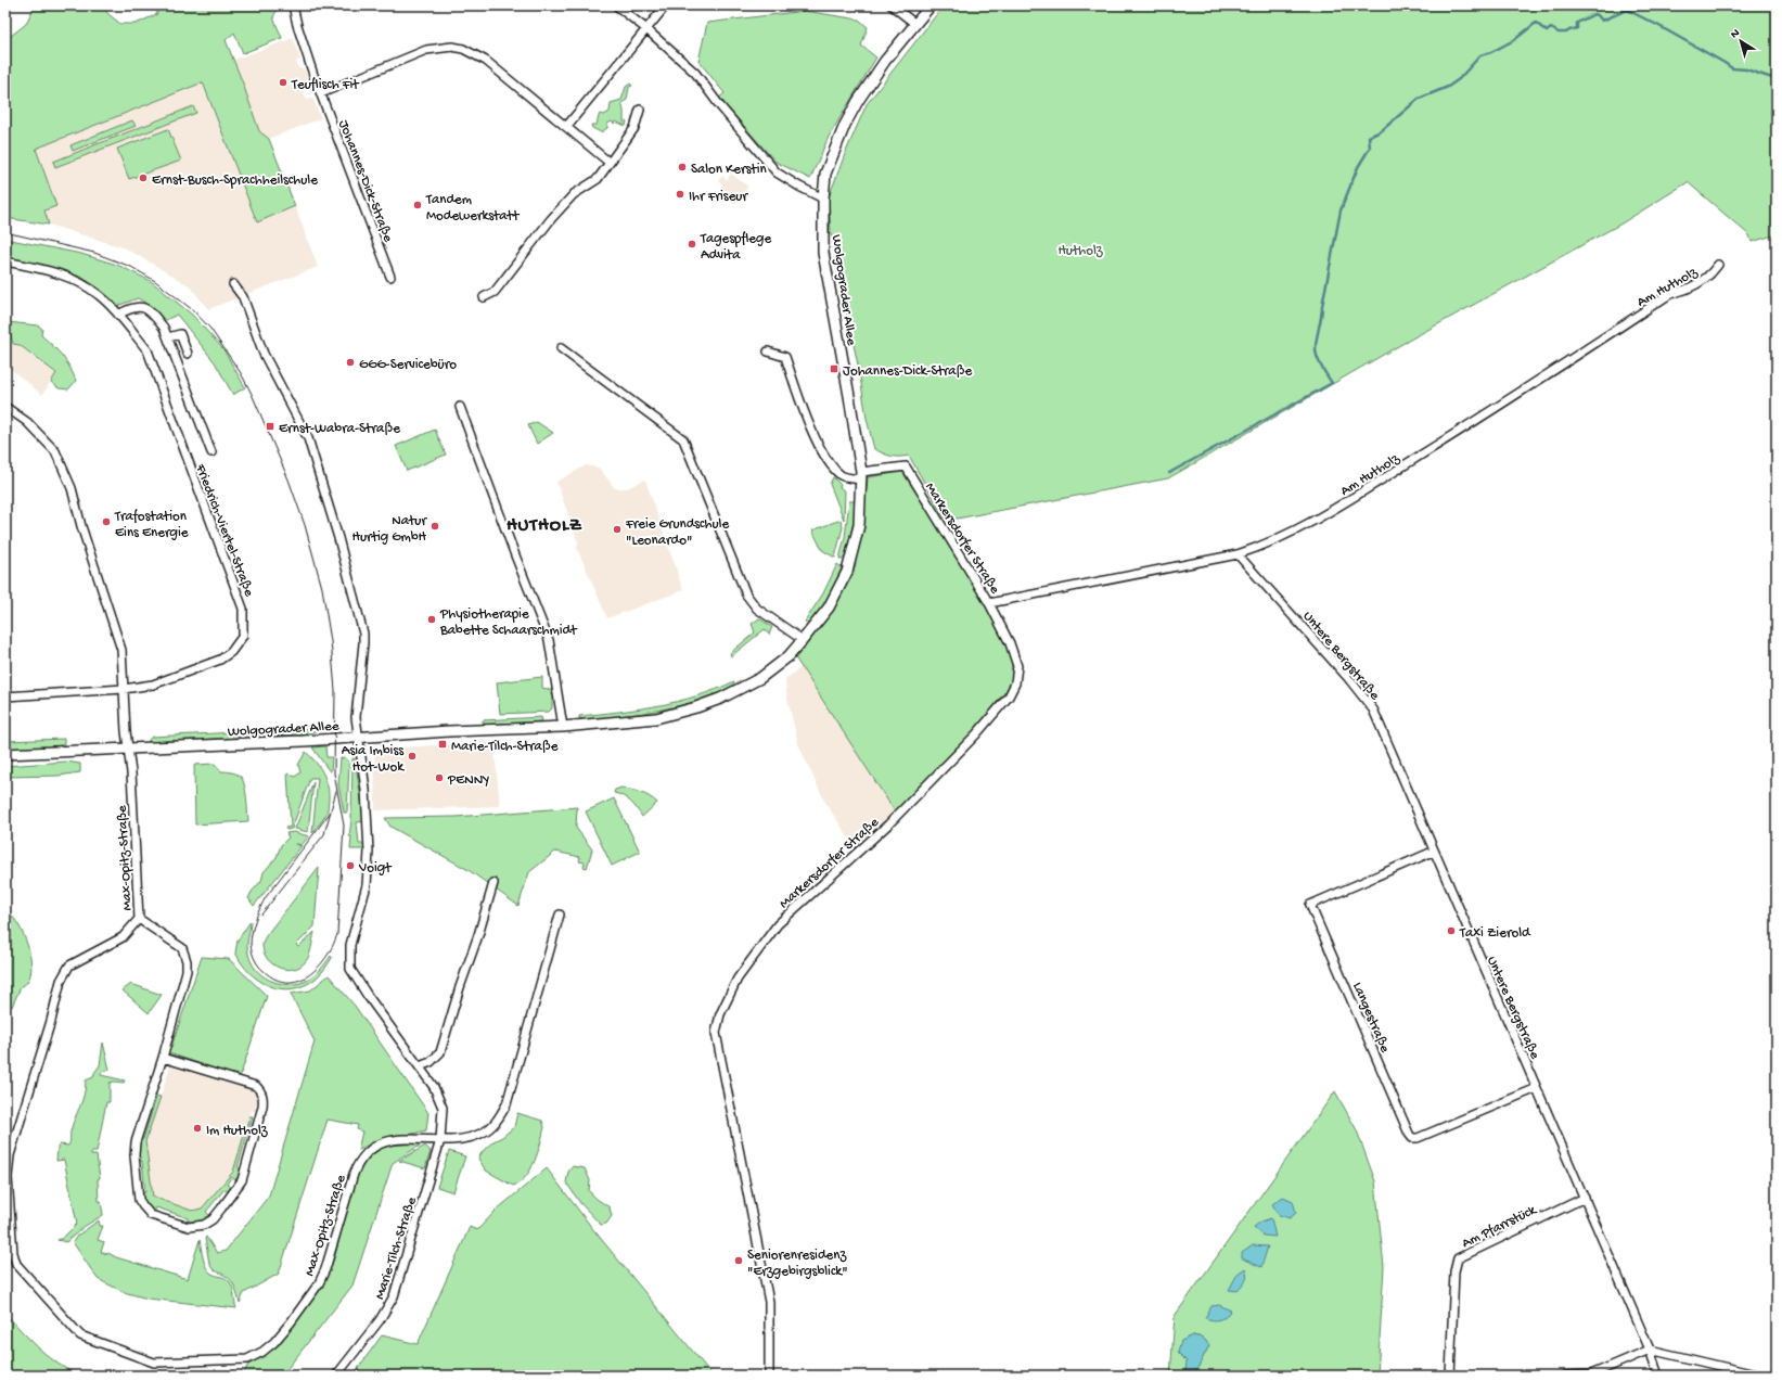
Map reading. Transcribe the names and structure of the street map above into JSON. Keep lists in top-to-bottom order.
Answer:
{
  "streets": {
    "main road": ["Wolgograder Allee"],
    "street": [
      "Johannes-Dick-Straße",
      "Am Hutholz",
      "Friedrich-Viertel-Straße",
      "Markersdorfer Straße",
      "Untere Bergstraße",
      "Max-Opitz-Straße",
      "Langestraße",
      "Am Pfarrstück",
      "Marie-Tilch-Straße"
    ]
  },
  "crossings": [
    ["Am Hutholz", "Markersdorfer Straße"],
    ["Am Hutholz", "Untere Bergstraße"],
    ["Wolgograder Allee", "Markersdorfer Straße"],
    ["Wolgograder Allee", "Max-Opitz-Straße"],
    ["Wolgograder Allee", "Marie-Tilch-Straße"],
    ["Untere Bergstraße", "Langestraße"],
    ["Untere Bergstraße", "Am Pfarrstück"],
    ["Max-Opitz-Straße", "Marie-Tilch-Straße"]
  ],
  "districts": ["HUTHOLZ"],
  "parks": ["Hutholz"],
  "places": {
    "other": [
      "Teuflisch Fit",
      "Salon Kerstin",
      "Ernst-Busch-Sprachheilschule",
      "Ihr Friseur",
      "Tandem Modewerkstatt",
      "Tagespflege Advita",
      "GGG-Servicebüro",
      "Trafostation Eins Energie",
      "Natur Hurtig GmbH",
      "Freie Grundschule \"Leonardo\"",
      "Physiotherapie Babette Schaarschmidt",
      "Asia Imbiss Hot-Wok",
      "PENNY",
      "Voigt",
      "Taxi Zierold",
      "Im Hutholz",
      "Seniorenresidenz \"Erzgebirgsblick\""
    ],
    "transit": ["Johannes-Dick-Straße", "Ernst-Wabra-Straße", "Marie-Tilch-Straße"]
  },
  "north": "top left"
}
